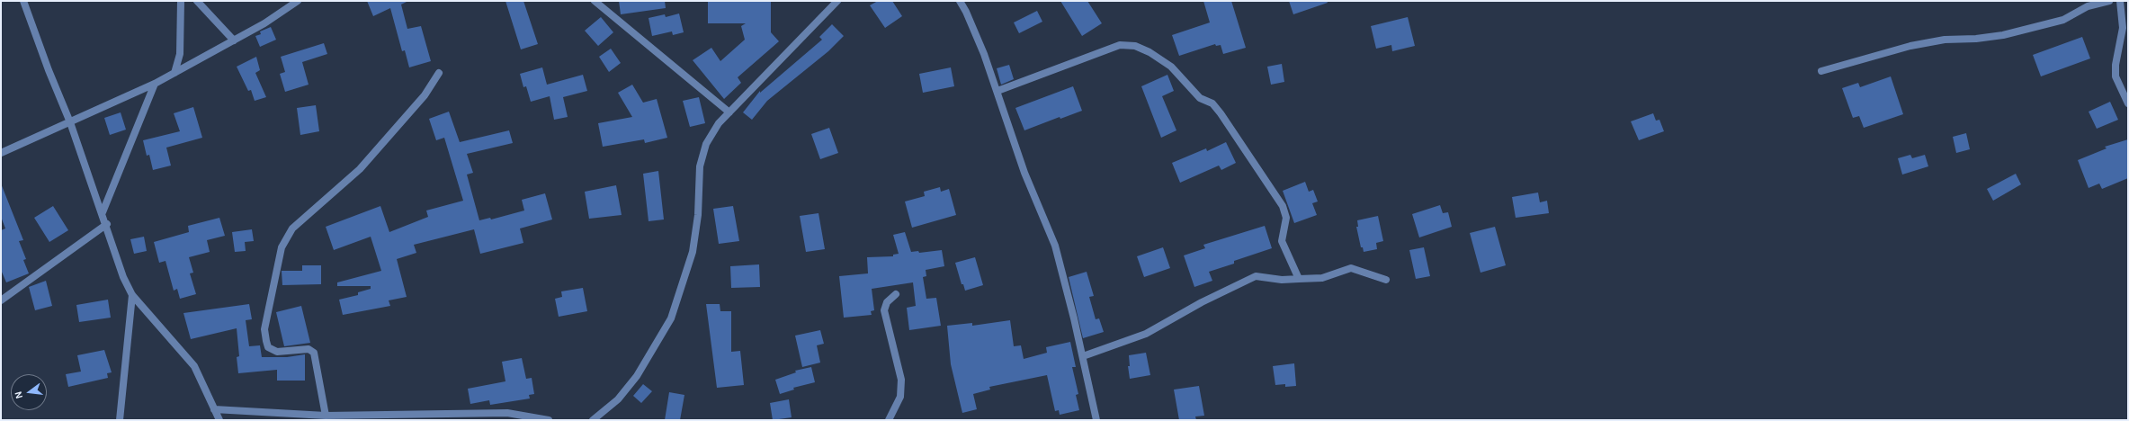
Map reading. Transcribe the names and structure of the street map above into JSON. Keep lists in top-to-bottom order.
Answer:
{
  "north": "left"
}
